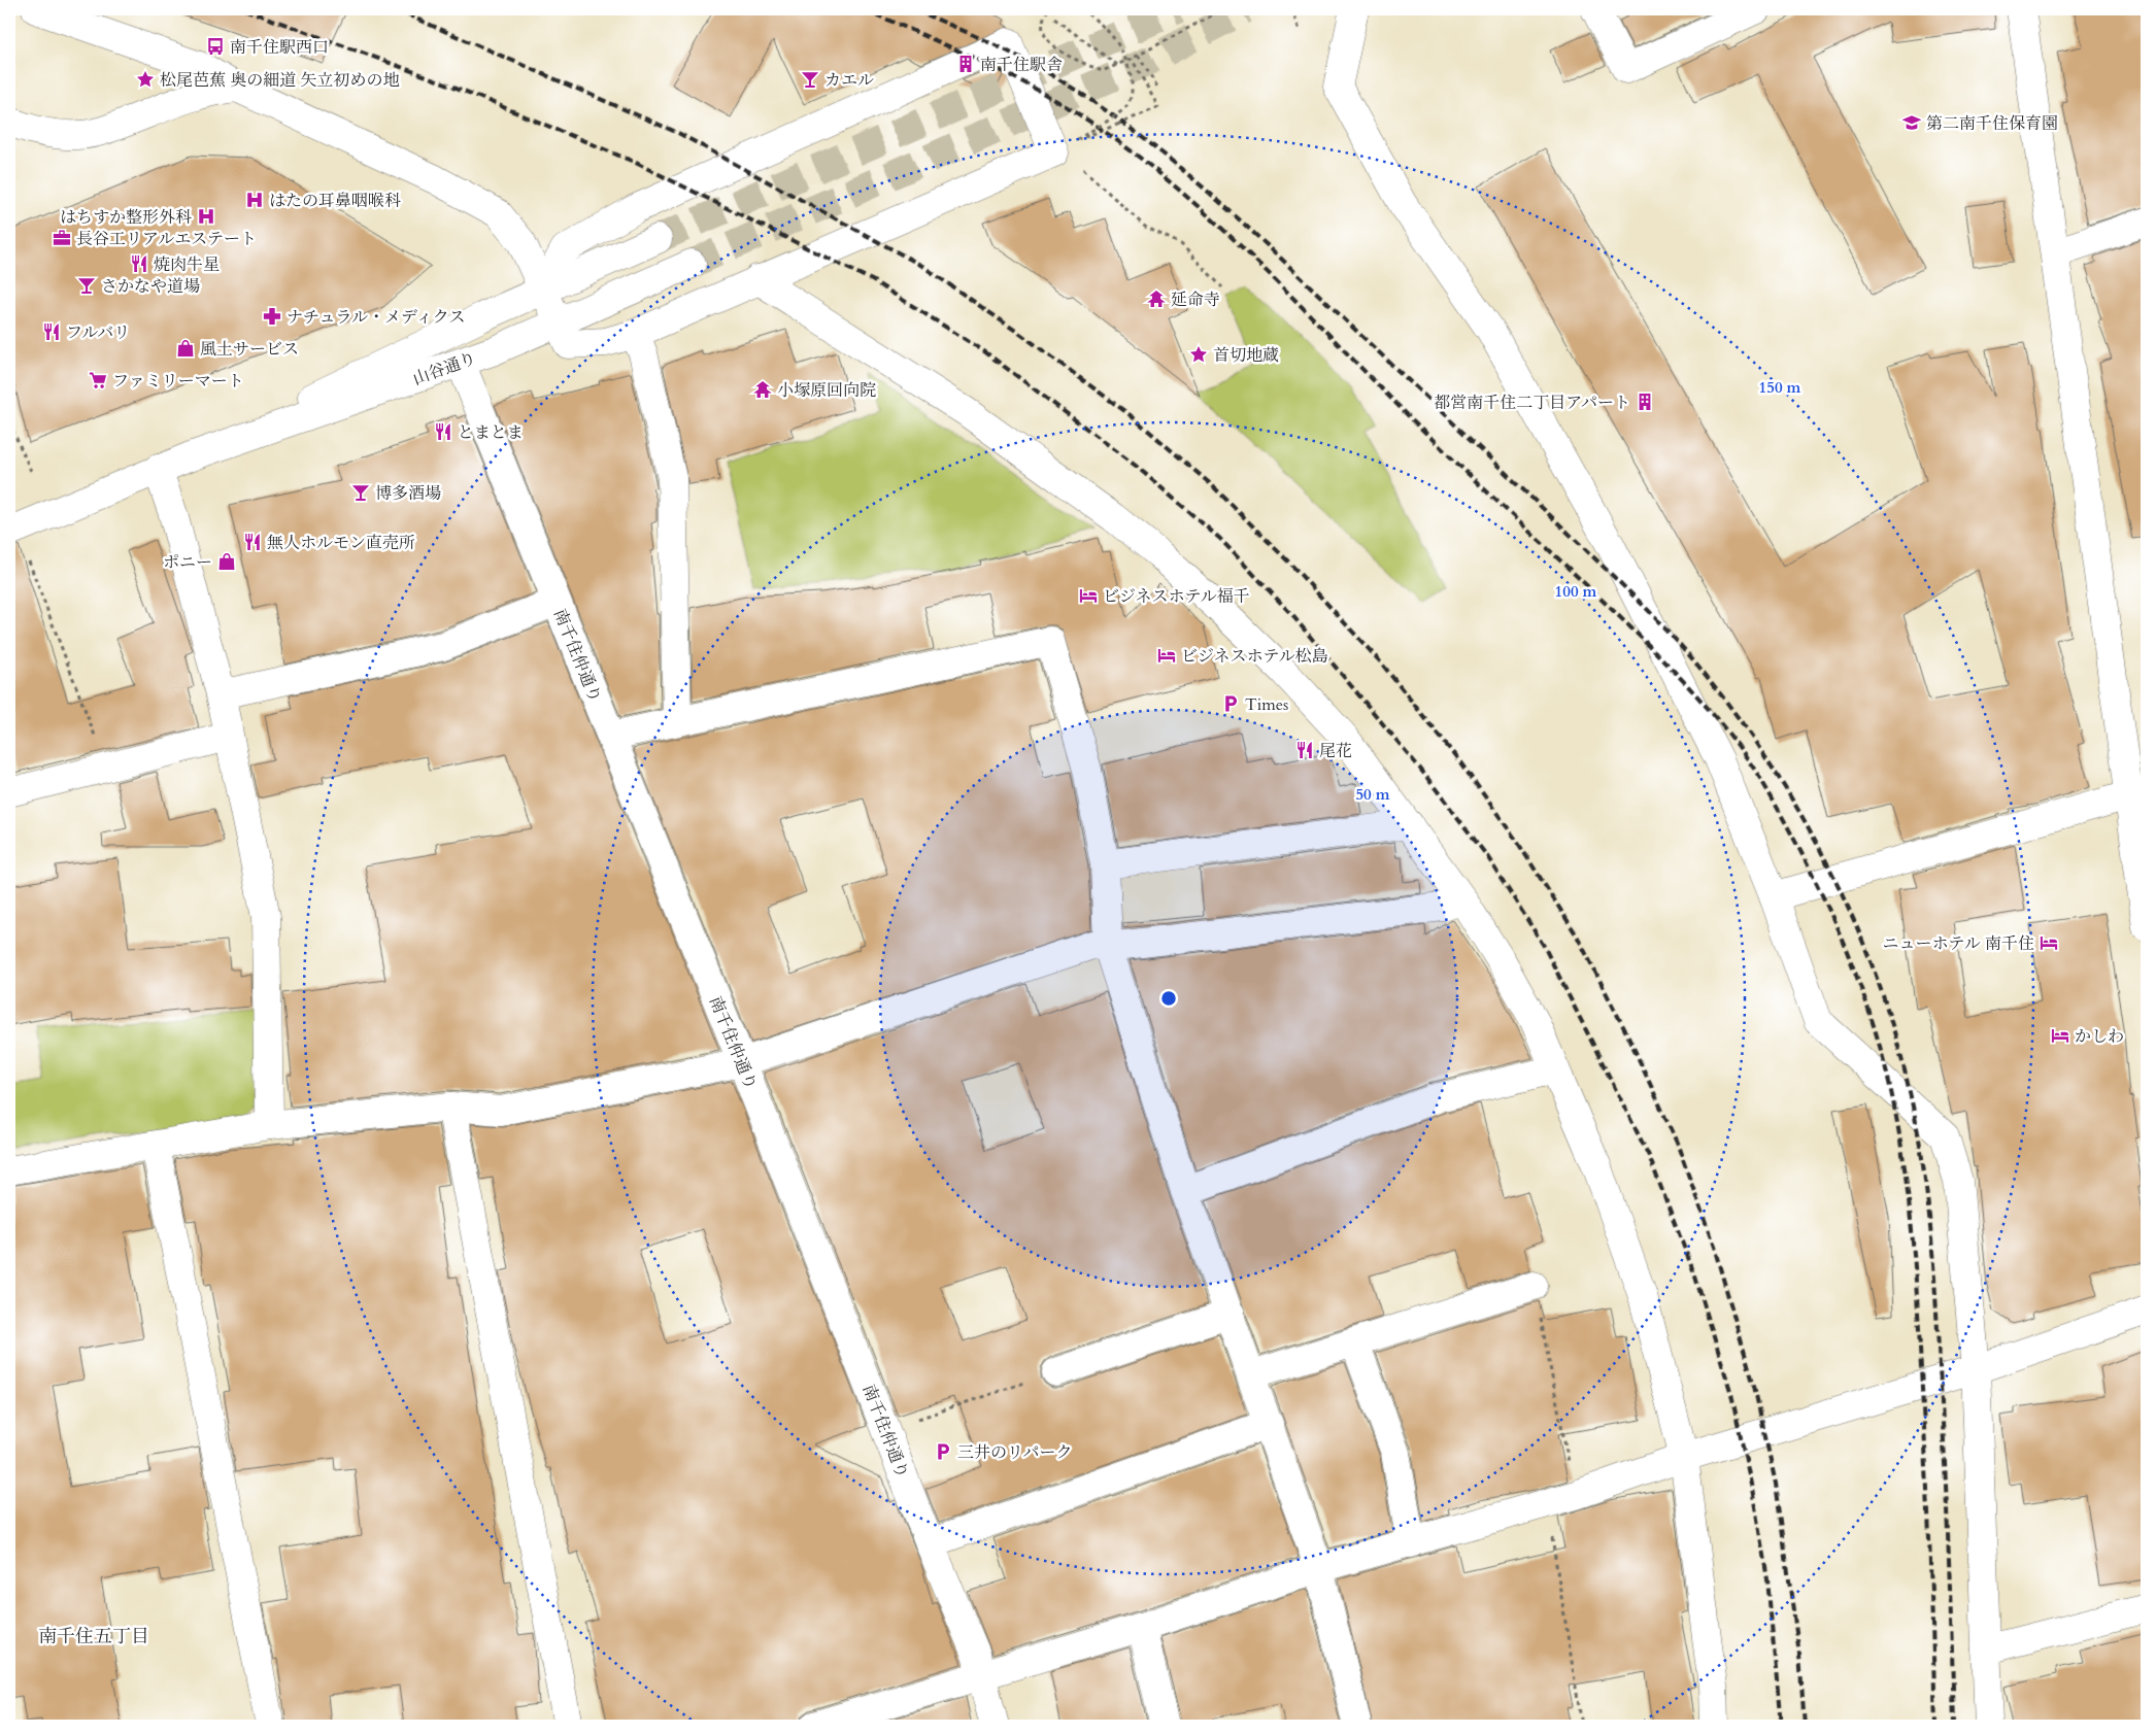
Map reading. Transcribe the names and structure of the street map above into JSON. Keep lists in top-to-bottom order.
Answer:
{
  "streets": {
    "street": ["山谷通り", "南千住仲通り"]
  },
  "crossings": [
    ["山谷通り", "南千住仲通り"]
  ],
  "districts": ["南千住五丁目"],
  "places": {
    "bus stop": ["南千住駅西口"],
    "building": ["南千住駅舎", "都営南千住二丁目アパート"],
    "place": ["松尾芭蕉 奥の細道 矢立初めの地", "首切地蔵"],
    "bar": ["カエル", "さかなや道場", "博多酒場"],
    "school or university": ["第二南千住保育園"],
    "hospital": ["はたの耳鼻咽喉科", "はちすか整形外科"],
    "office": ["長谷工リアルエステート"],
    "restaurant": [
      "焼肉牛星",
      "フルバリ",
      "とまとま",
      "無人ホルモン直売所",
      "尾花"
    ],
    "temple": ["延命寺", "小塚原回向院"],
    "pharmacy": ["ナチュラル・メディクス"],
    "shop": ["風土サービス", "ポニー"],
    "supermarket": ["ファミリーマート"],
    "hotel": [
      "ビジネスホテル福千",
      "ビジネスホテル松島",
      "ニューホテル 南千住",
      "かしわ"
    ],
    "parking": ["Times", "三井のリパーク"]
  },
  "rings": ["150 m", "100 m", "50 m"]
}
